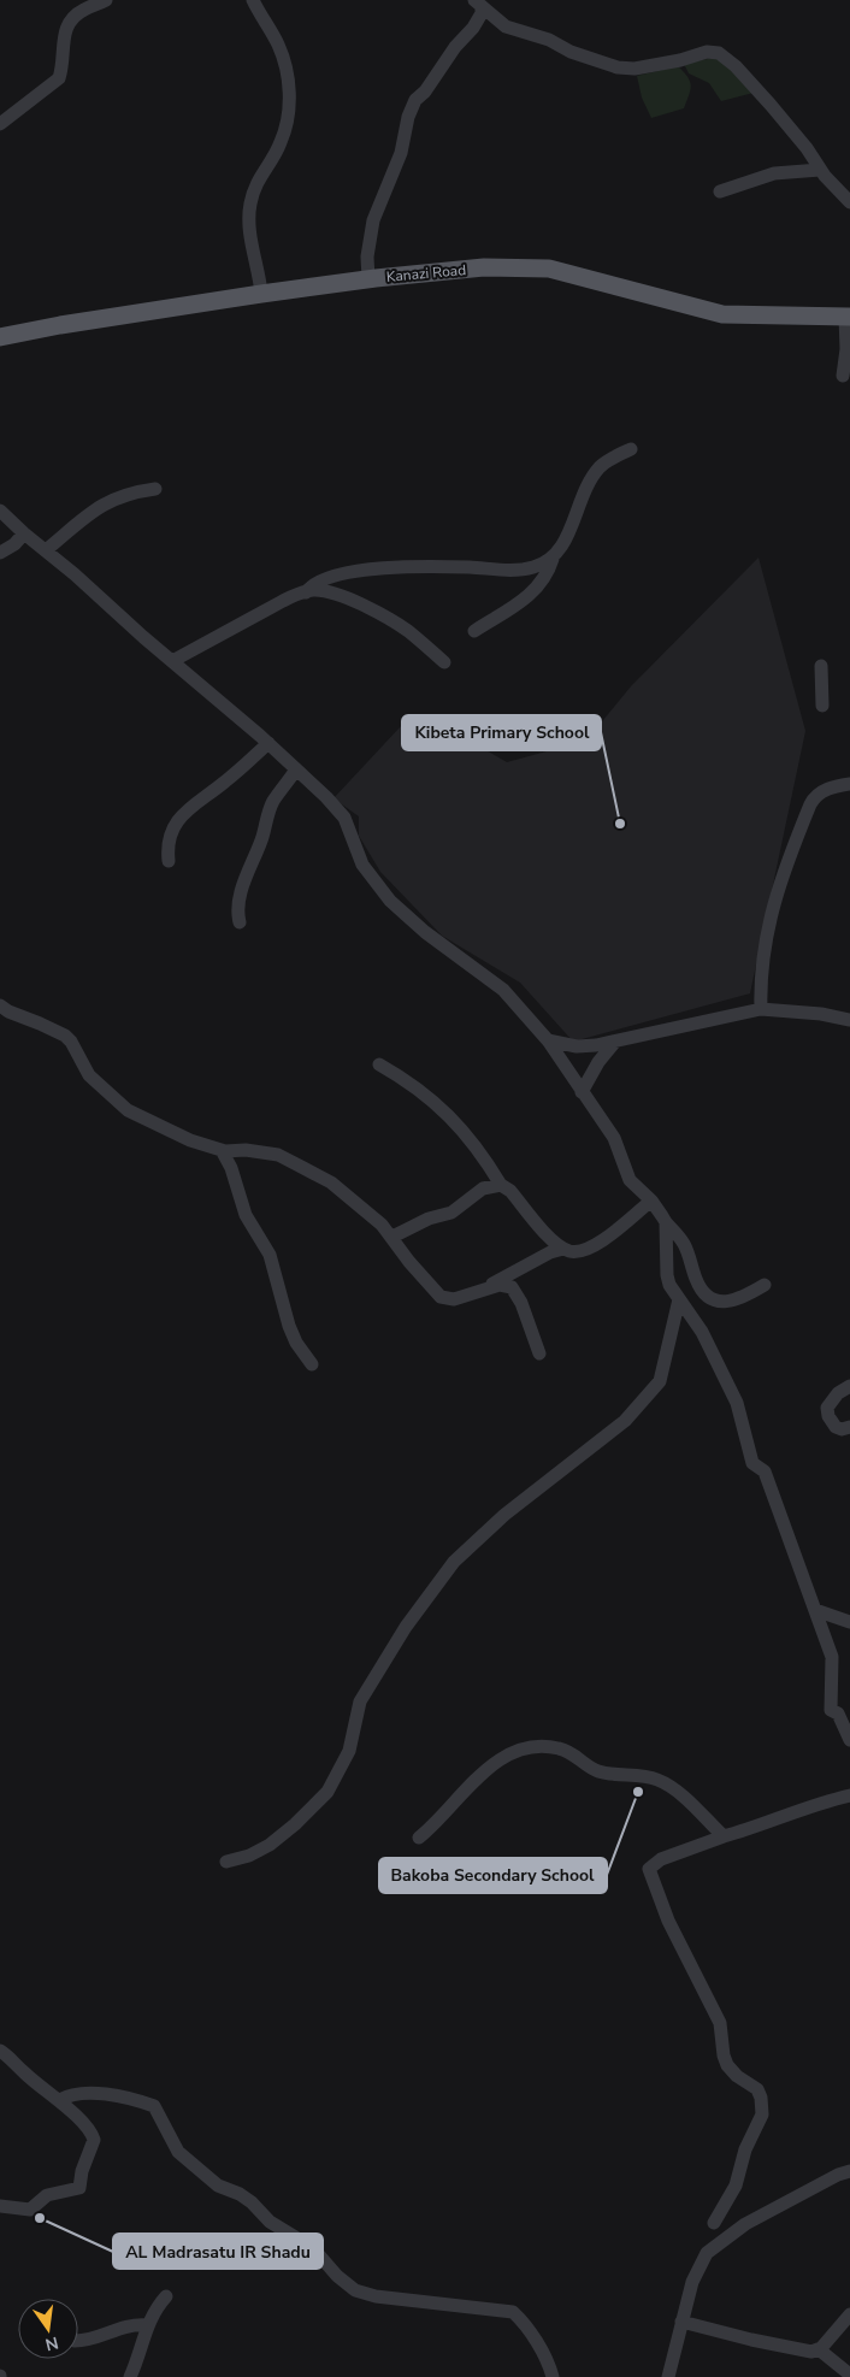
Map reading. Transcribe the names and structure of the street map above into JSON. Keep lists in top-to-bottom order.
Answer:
{
  "streets": {
    "main road": ["Kanazi Road"]
  },
  "places": ["Kibeta Primary School", "Bakoba Secondary School", "AL Madrasatu IR Shadu"],
  "north": "bottom"
}
